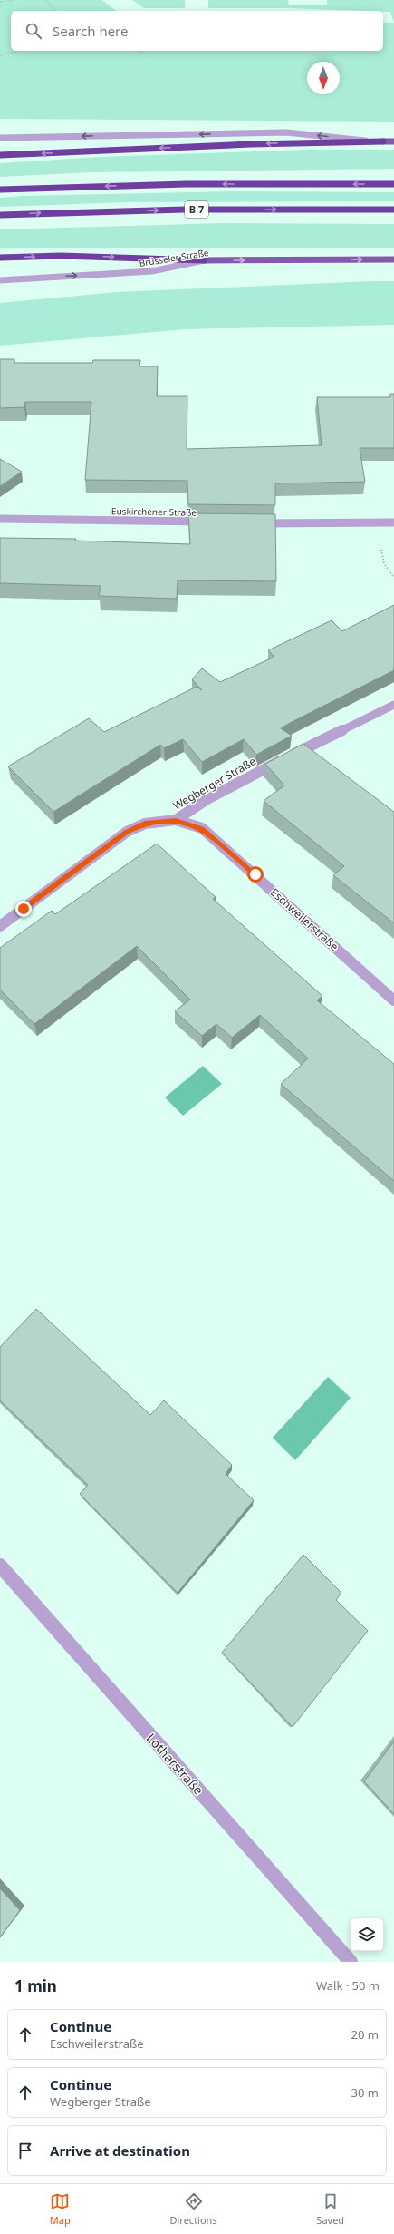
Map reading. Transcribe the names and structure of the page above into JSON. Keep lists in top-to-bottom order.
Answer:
{
  "streets": {
    "highway": ["B 7"],
    "main road": ["Brüsseler Straße"],
    "street": [
      "Euskirchener Straße",
      "Wegberger Straße",
      "Eschweilerstraße",
      "Lotharstraße"
    ]
  },
  "crossings": [
    ["Wegberger Straße", "Eschweilerstraße"]
  ],
  "one_way": ["Brüsseler Straße"],
  "north": "bottom",
  "page": {
    "search": "Search here",
    "heading": ["1 min", "Walk · 50 m"],
    "list": [
      ["Continue", "Eschweilerstraße", "20 m"],
      ["Continue", "Wegberger Straße", "30 m"],
      "Arrive at destination"
    ],
    "nav": ["Map", "Directions", "Saved"]
  }
}
